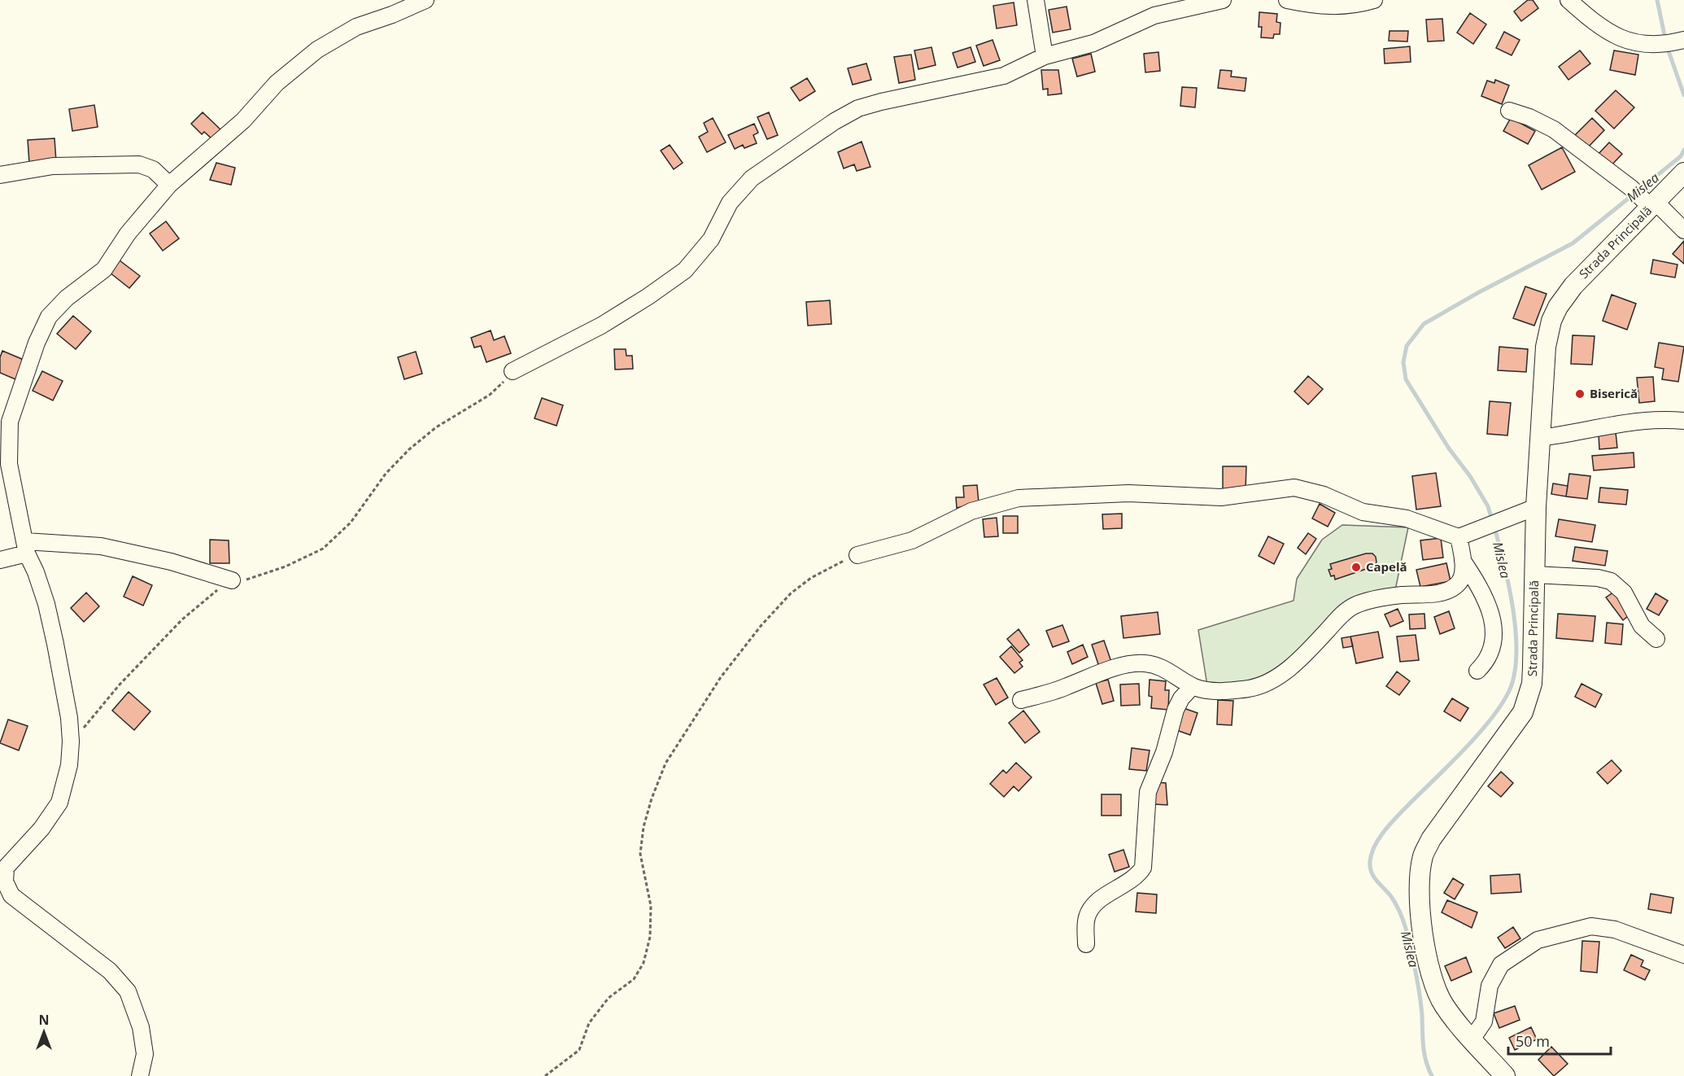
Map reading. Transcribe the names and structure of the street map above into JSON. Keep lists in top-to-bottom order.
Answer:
{
  "streets": {
    "main road": ["Strada Principală"]
  },
  "water": ["Mislea"],
  "places": ["Biserică", "Capelă"],
  "scale_bar": "50 m",
  "north": "top"
}
